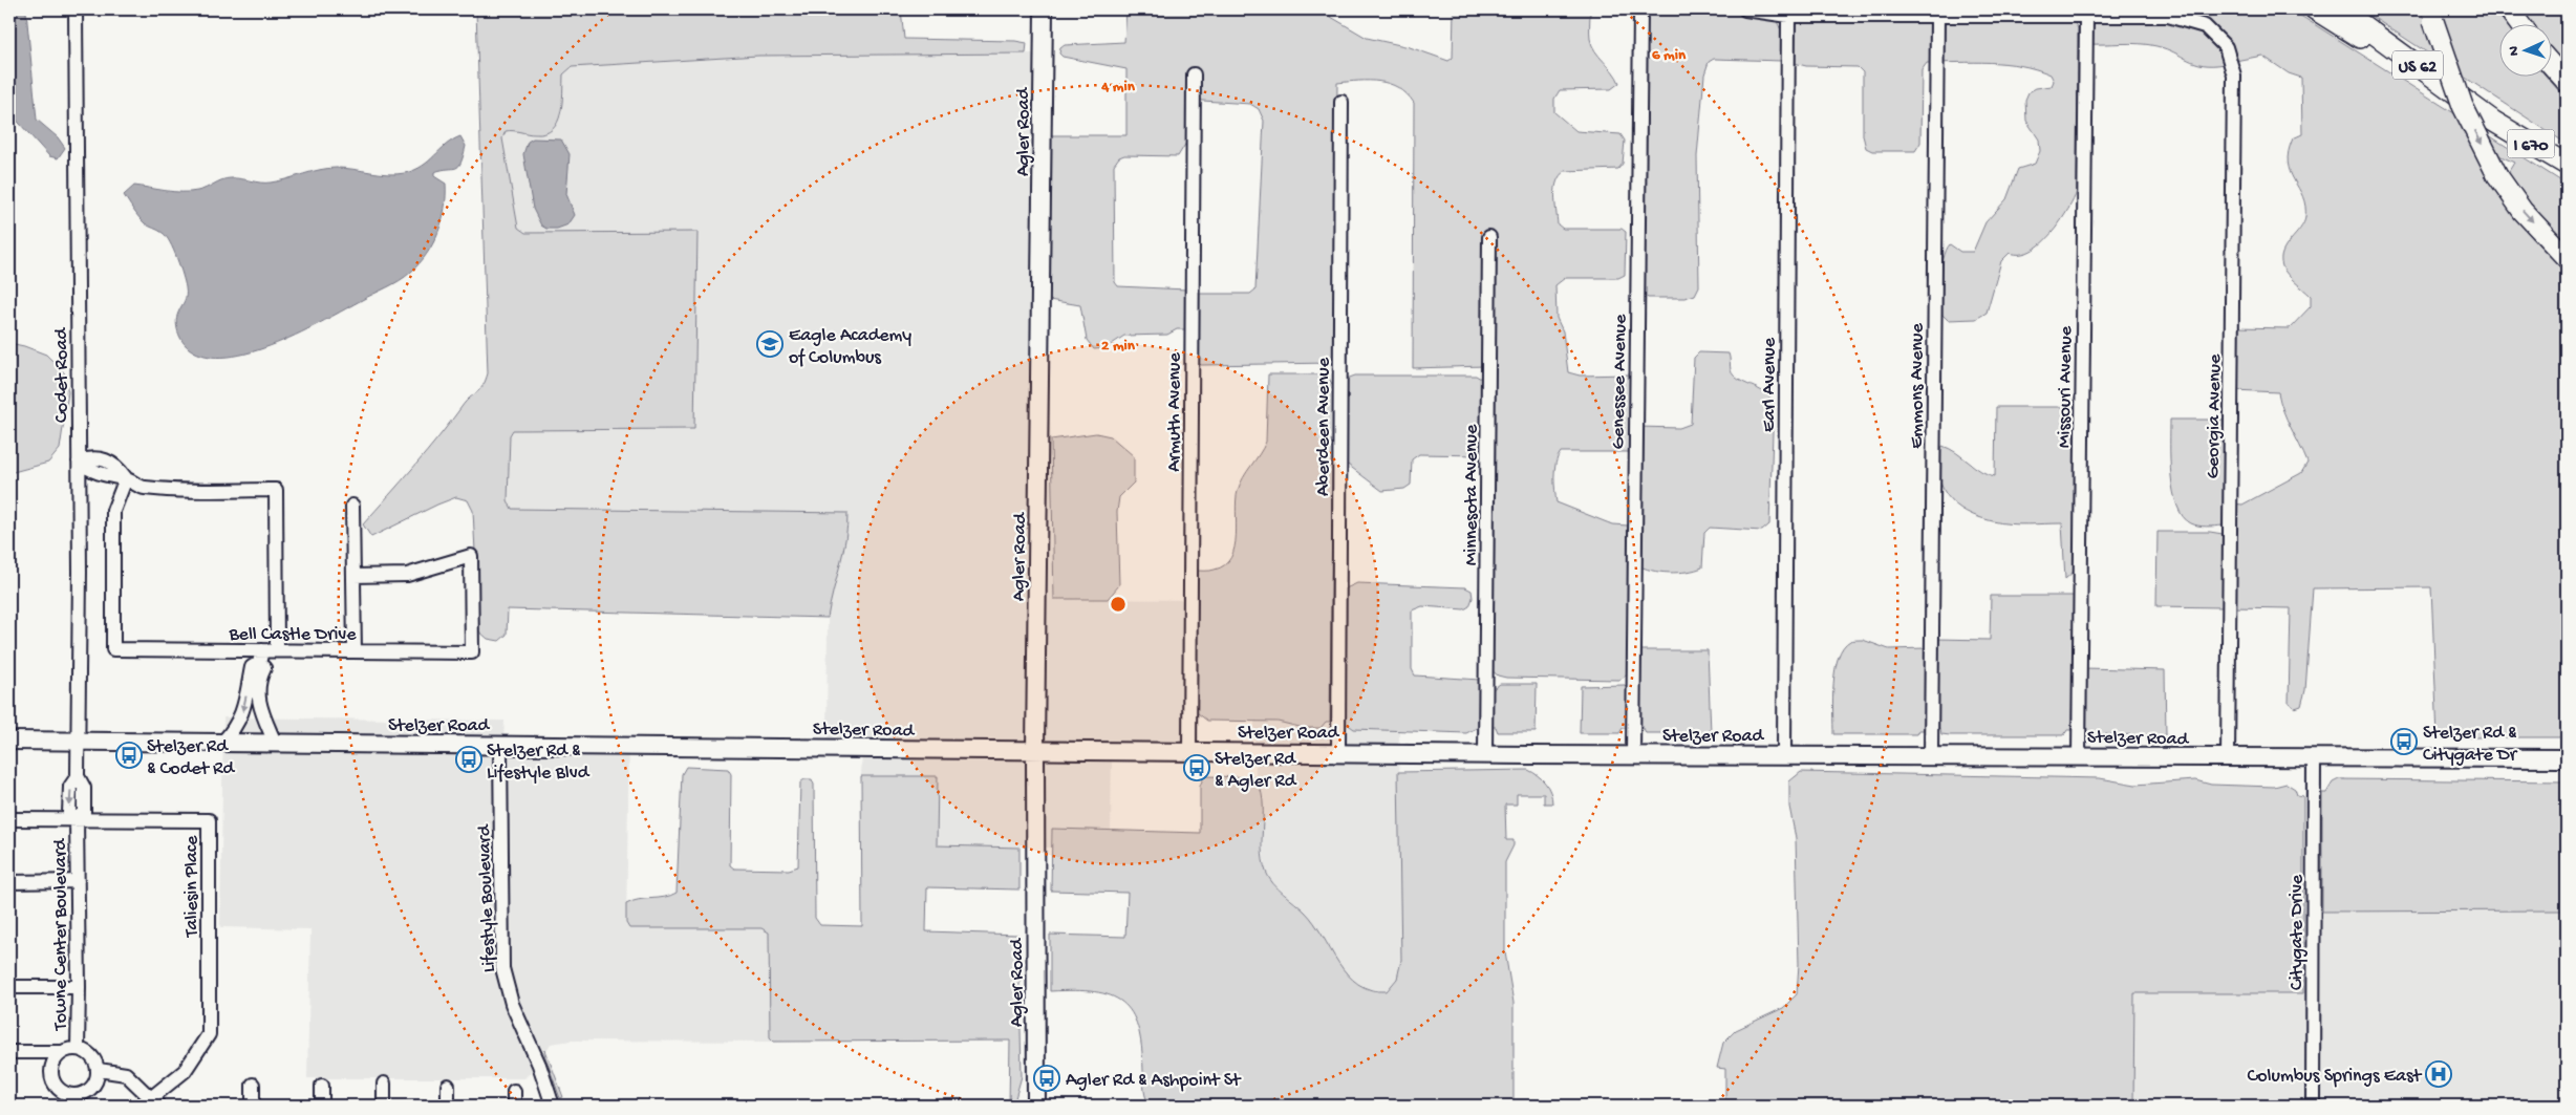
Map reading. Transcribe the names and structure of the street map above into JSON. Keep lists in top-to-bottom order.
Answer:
{
  "streets": {
    "highway": ["US 62", "I 670"],
    "main road": ["Agler Road", "Stelzer Road"],
    "street": [
      "Codet Road",
      "Genessee Avenue",
      "Earl Avenue",
      "Emmons Avenue",
      "Missouri Avenue",
      "Armuth Avenue",
      "Georgia Avenue",
      "Aberdeen Avenue",
      "Minnesota Avenue",
      "Bell Castle Drive",
      "Taliesin Place",
      "Lifestyle Boulevard",
      "Citygate Drive",
      "Towne Center Boulevard"
    ]
  },
  "crossings": [
    ["US 62", "I 670"],
    ["Agler Road", "Stelzer Road"],
    ["Codet Road", "Stelzer Road"],
    ["Codet Road", "Towne Center Boulevard"],
    ["Genessee Avenue", "Stelzer Road"],
    ["Earl Avenue", "Georgia Avenue"],
    ["Earl Avenue", "Stelzer Road"],
    ["Emmons Avenue", "Georgia Avenue"],
    ["Emmons Avenue", "Stelzer Road"],
    ["Missouri Avenue", "Georgia Avenue"],
    ["Missouri Avenue", "Stelzer Road"],
    ["Armuth Avenue", "Stelzer Road"],
    ["Georgia Avenue", "Stelzer Road"],
    ["Aberdeen Avenue", "Stelzer Road"],
    ["Minnesota Avenue", "Stelzer Road"],
    ["Stelzer Road", "Lifestyle Boulevard"],
    ["Stelzer Road", "Citygate Drive"],
    ["Stelzer Road", "Towne Center Boulevard"],
    ["Taliesin Place", "Towne Center Boulevard"]
  ],
  "places": {
    "school or university": ["Eagle Academy of Columbus"],
    "bus stop": [
      "Stelzer Rd & Citygate Dr",
      "Stelzer Rd & Codet Rd",
      "Stelzer Rd & Lifestyle Blvd",
      "Stelzer Rd & Agler Rd",
      "Agler Rd & Ashpoint St"
    ],
    "hospital": ["Columbus Springs East"]
  },
  "north": "left",
  "rings": ["6 min", "4 min", "2 min"]
}
